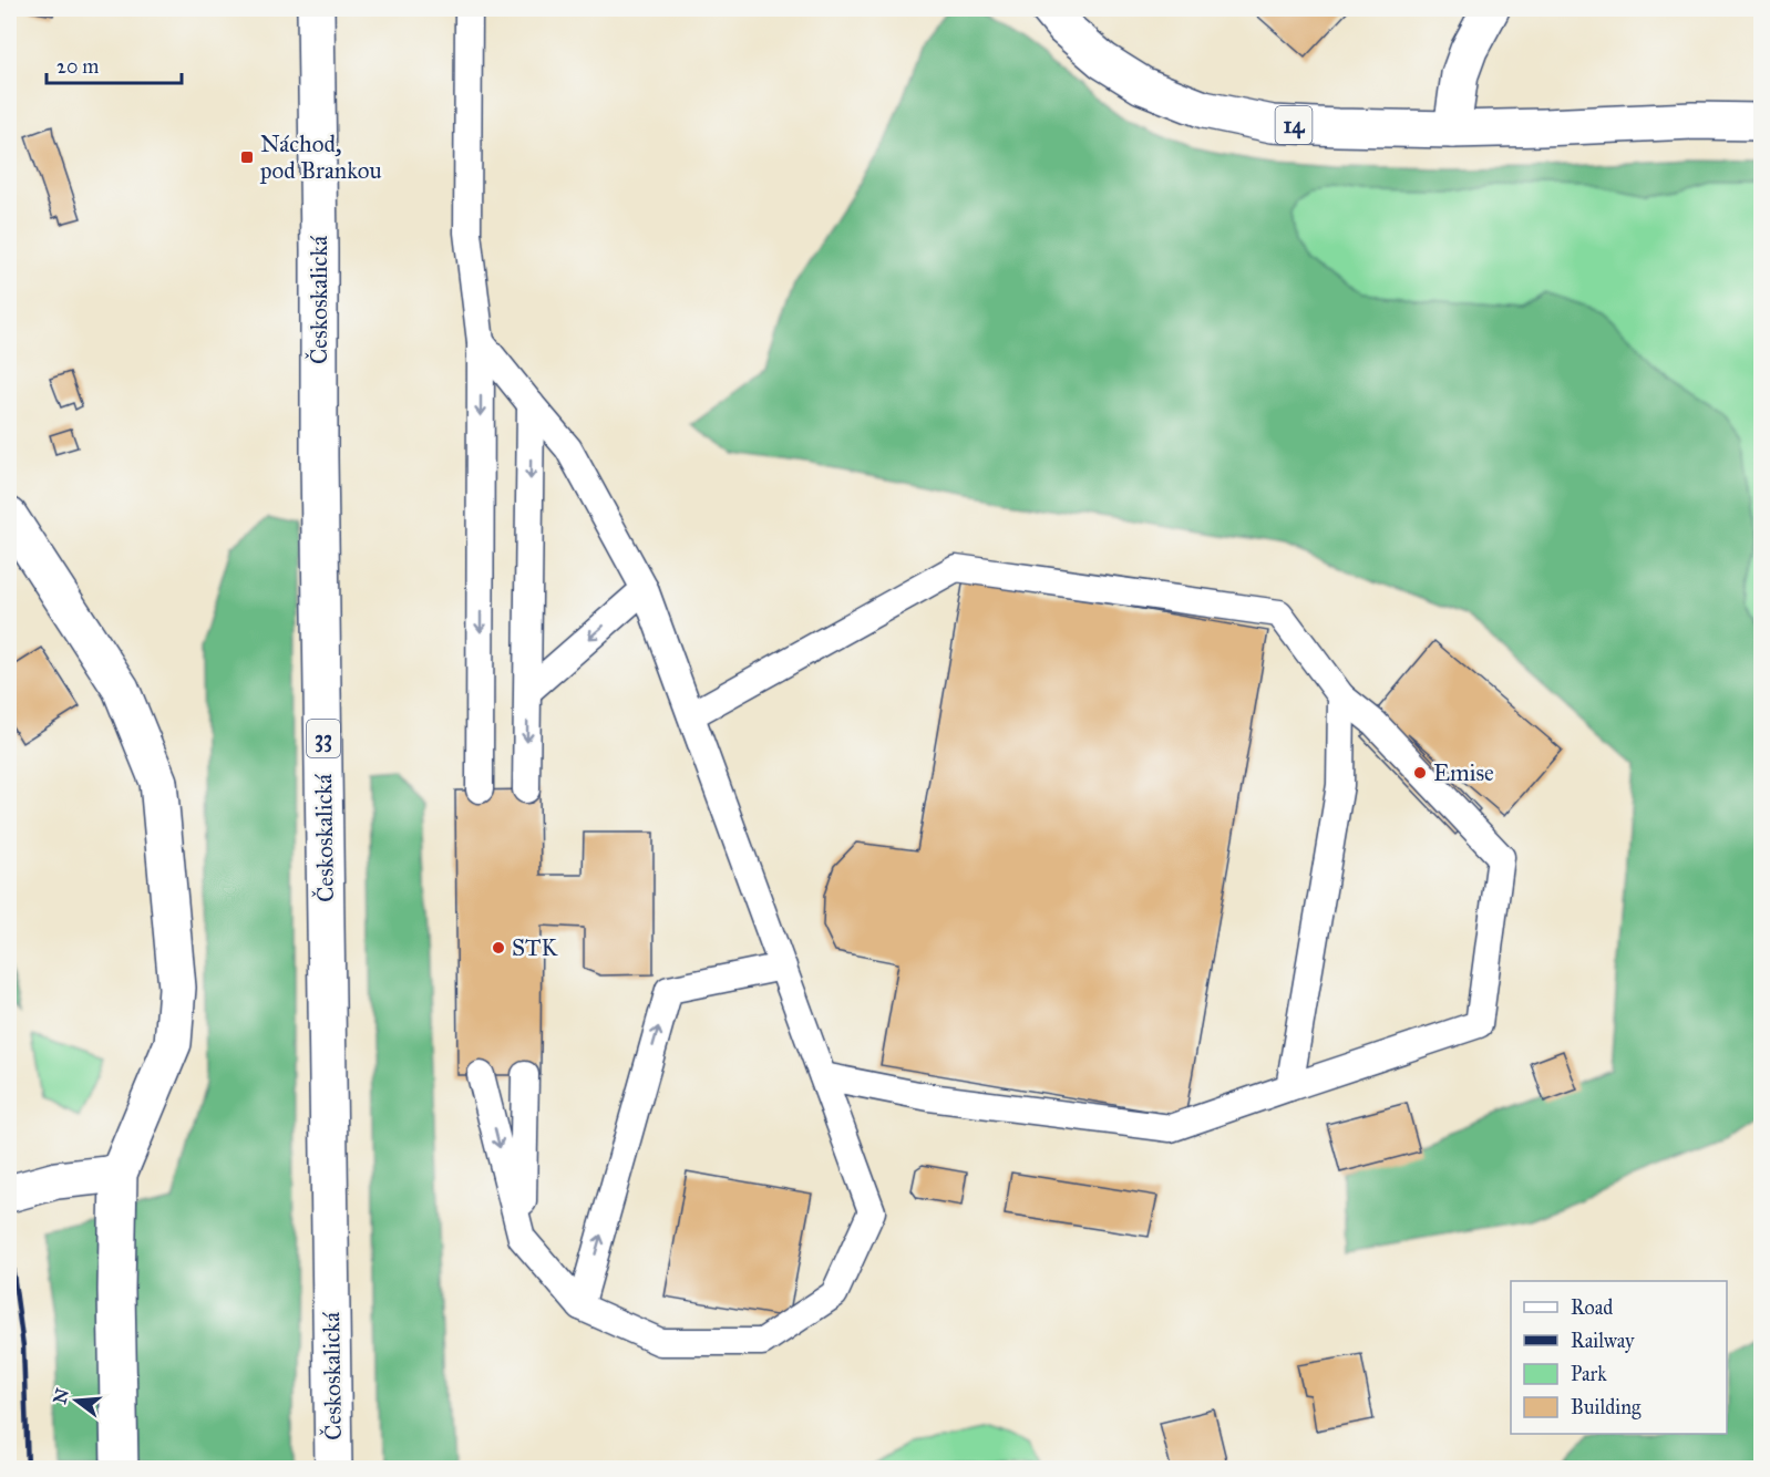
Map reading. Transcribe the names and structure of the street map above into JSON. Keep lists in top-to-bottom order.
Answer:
{
  "streets": {
    "main road": ["14", "Českoskalická", "33"]
  },
  "places": {
    "transit": ["Náchod, pod Brankou"],
    "other": ["Emise", "STK"]
  },
  "legend": [
    "Road",
    "Railway",
    "Park",
    "Building"
  ],
  "scale_bar": "20 m",
  "north": "left"
}
